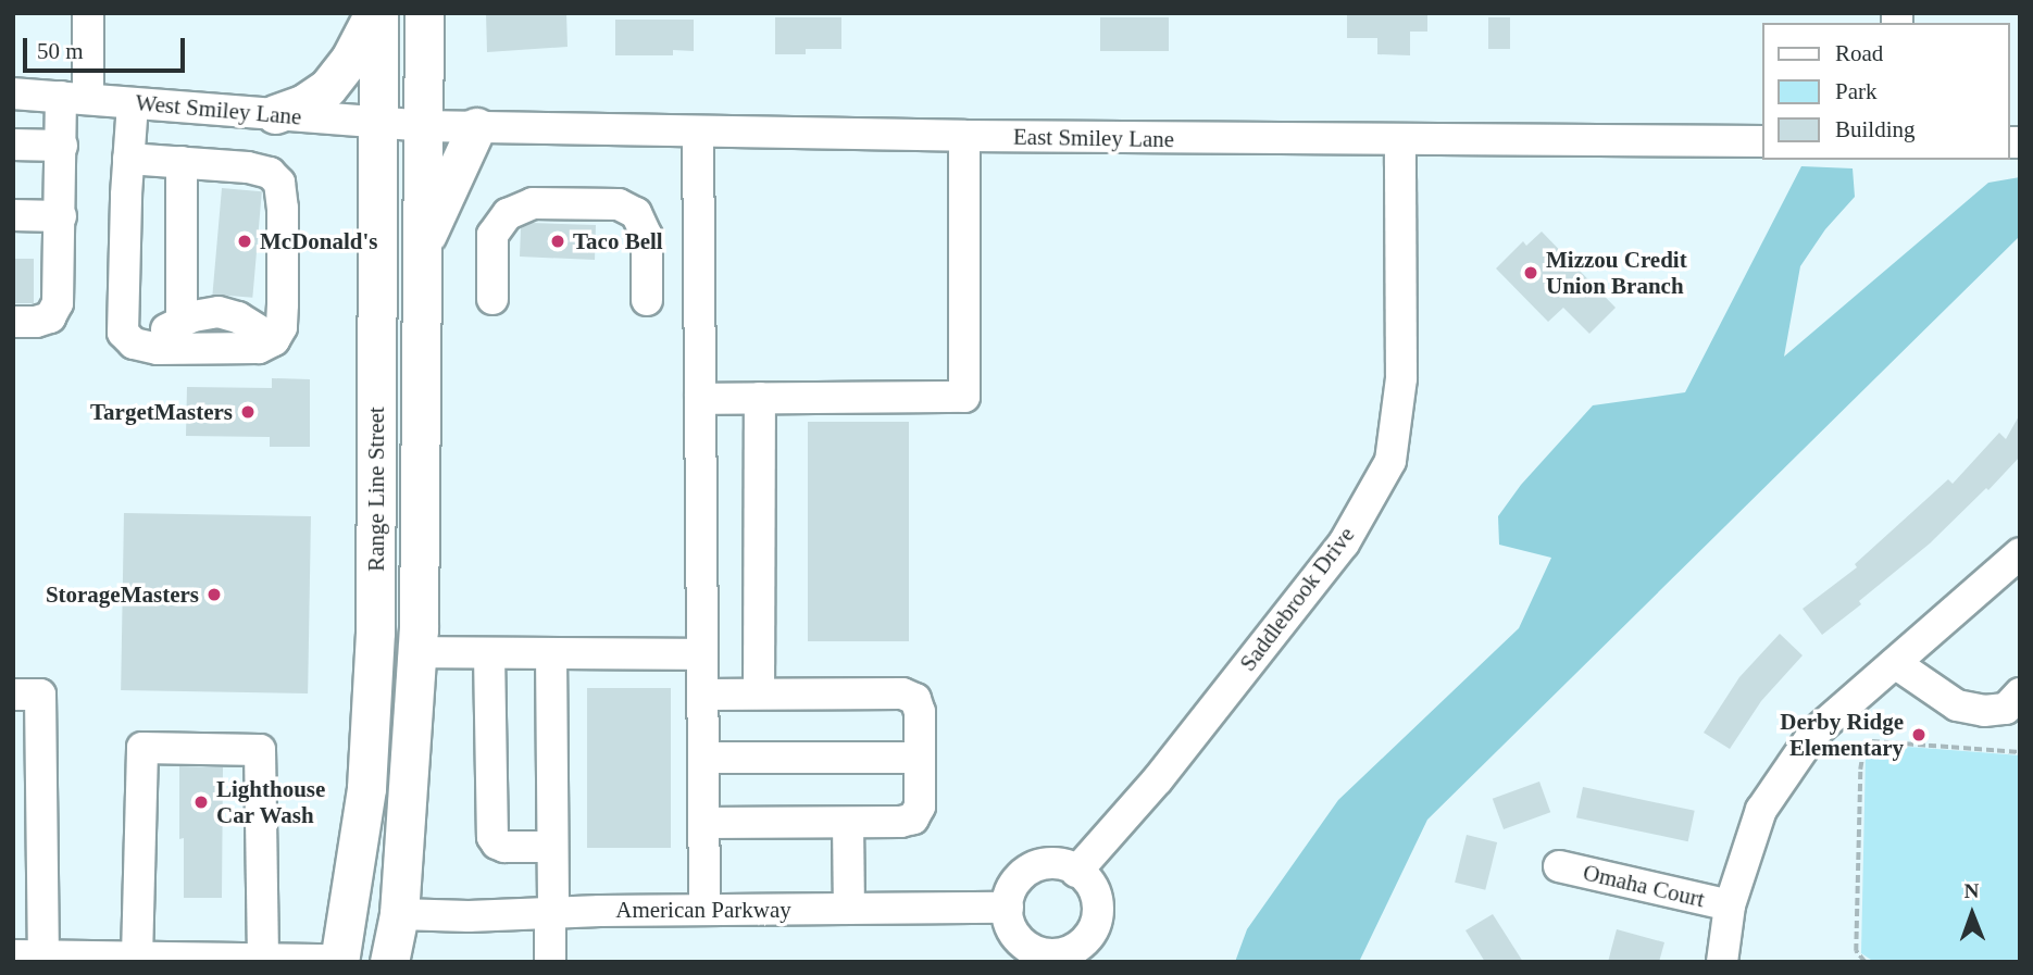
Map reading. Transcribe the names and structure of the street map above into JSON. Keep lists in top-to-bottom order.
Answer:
{
  "streets": {
    "main road": ["Range Line Street"],
    "street": [
      "West Smiley Lane",
      "East Smiley Lane",
      "Saddlebrook Drive",
      "Omaha Court",
      "American Parkway"
    ]
  },
  "crossings": [
    ["West Smiley Lane", "East Smiley Lane"],
    ["West Smiley Lane", "Range Line Street"],
    ["East Smiley Lane", "Range Line Street"],
    ["East Smiley Lane", "Saddlebrook Drive"],
    ["Range Line Street", "American Parkway"],
    ["Saddlebrook Drive", "American Parkway"]
  ],
  "places": [
    "McDonald's",
    "Taco Bell",
    "Mizzou Credit Union Branch",
    "TargetMasters",
    "StorageMasters",
    "Derby Ridge Elementary",
    "Lighthouse Car Wash"
  ],
  "legend": ["Road", "Park", "Building"],
  "scale_bar": "50 m",
  "north": "top"
}
